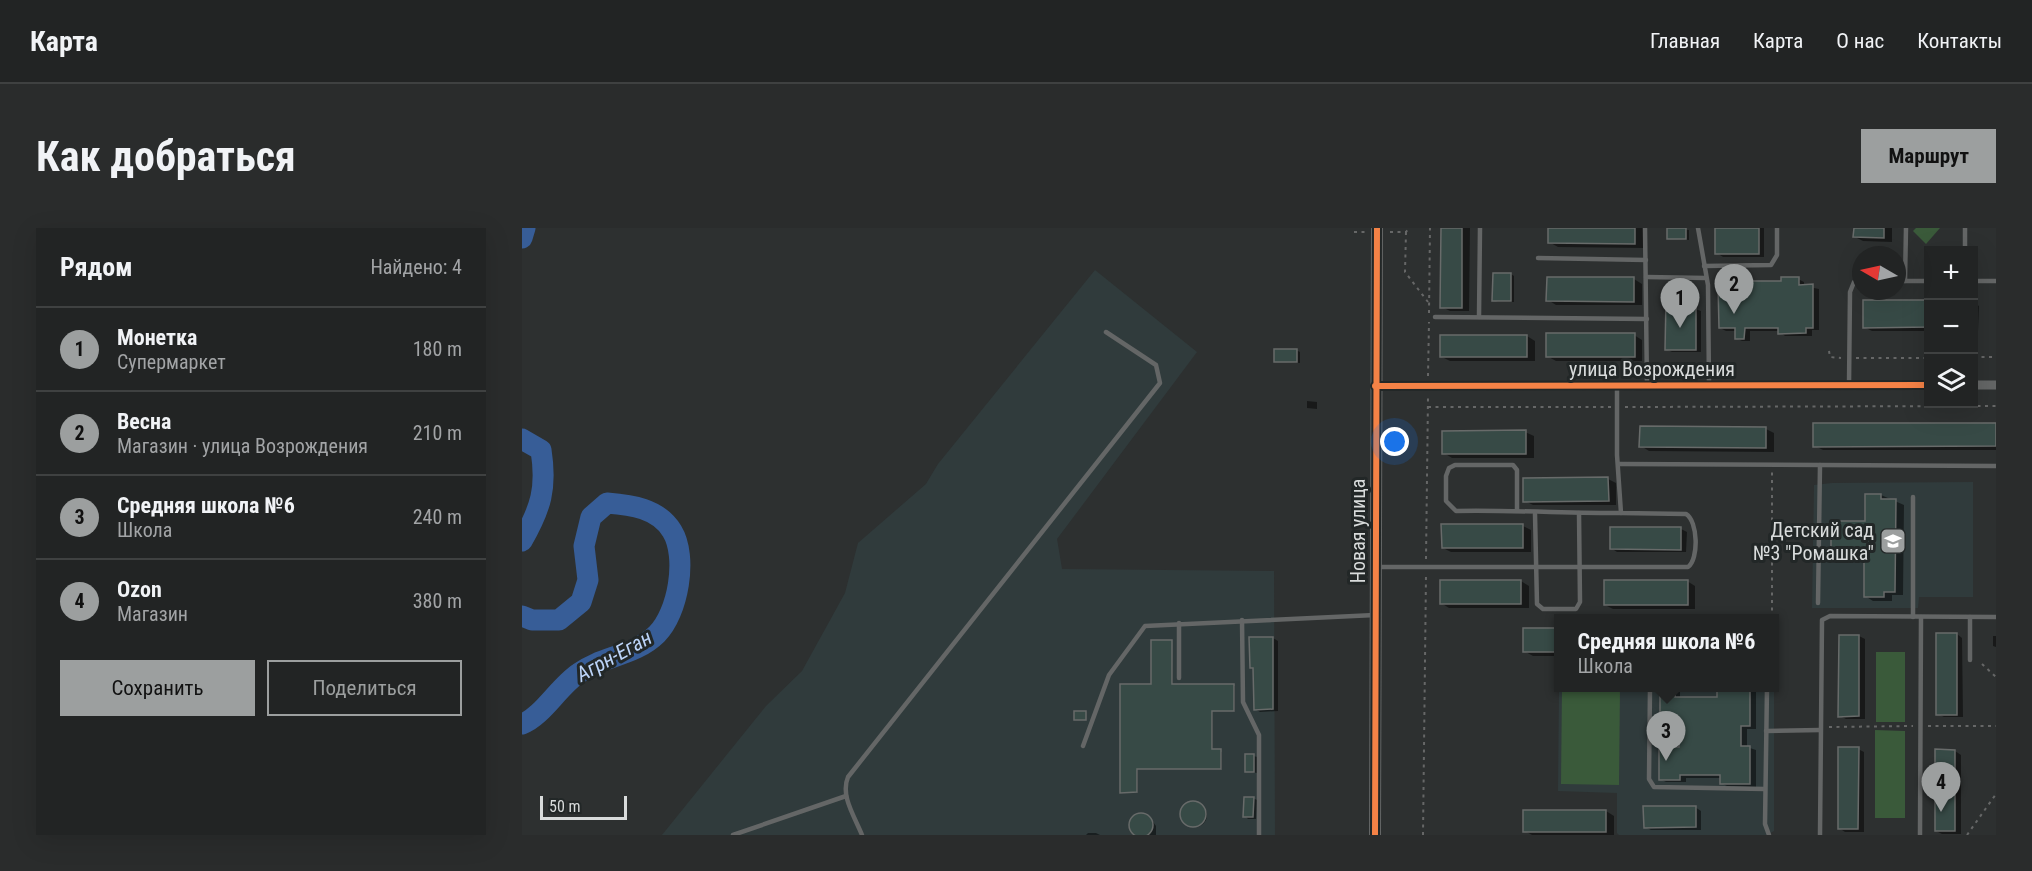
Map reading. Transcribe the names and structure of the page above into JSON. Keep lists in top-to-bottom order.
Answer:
{
  "streets": {
    "street": ["улица Возрождения", "Новая улица"]
  },
  "crossings": [
    ["улица Возрождения", "Новая улица"]
  ],
  "water": ["Агрн-Еган"],
  "places": {
    "school or university": ["Детский сад №3 \"Ромашка\""]
  },
  "scale_bar": "50 m",
  "north": "left",
  "page": {
    "header": "Карта",
    "nav": [
      "Главная",
      "Карта",
      "О нас",
      "Контакты"
    ],
    "buttons": [
      "Маршрут",
      ["Сохранить", "Поделиться"]
    ],
    "title": "Как добраться",
    "heading": ["Рядом", "Найдено: 4"],
    "map_buttons": ["+", "−"],
    "pins": [
      "2",
      "1",
      "3",
      "4"
    ],
    "list": [
      {
        "mark": "1",
        "name": "Монетка",
        "note": "Супермаркет",
        "value": "180 m"
      },
      {
        "mark": "2",
        "name": "Весна",
        "note": "Магазин · улица Возрождения",
        "value": "210 m"
      },
      {
        "mark": "3",
        "name": "Средняя школа №6",
        "note": "Школа",
        "value": "240 m"
      },
      {
        "mark": "4",
        "name": "Ozon",
        "note": "Магазин",
        "value": "380 m"
      }
    ],
    "popup": ["Средняя школа №6", "Школа"],
    "scale": "50 m"
  }
}
